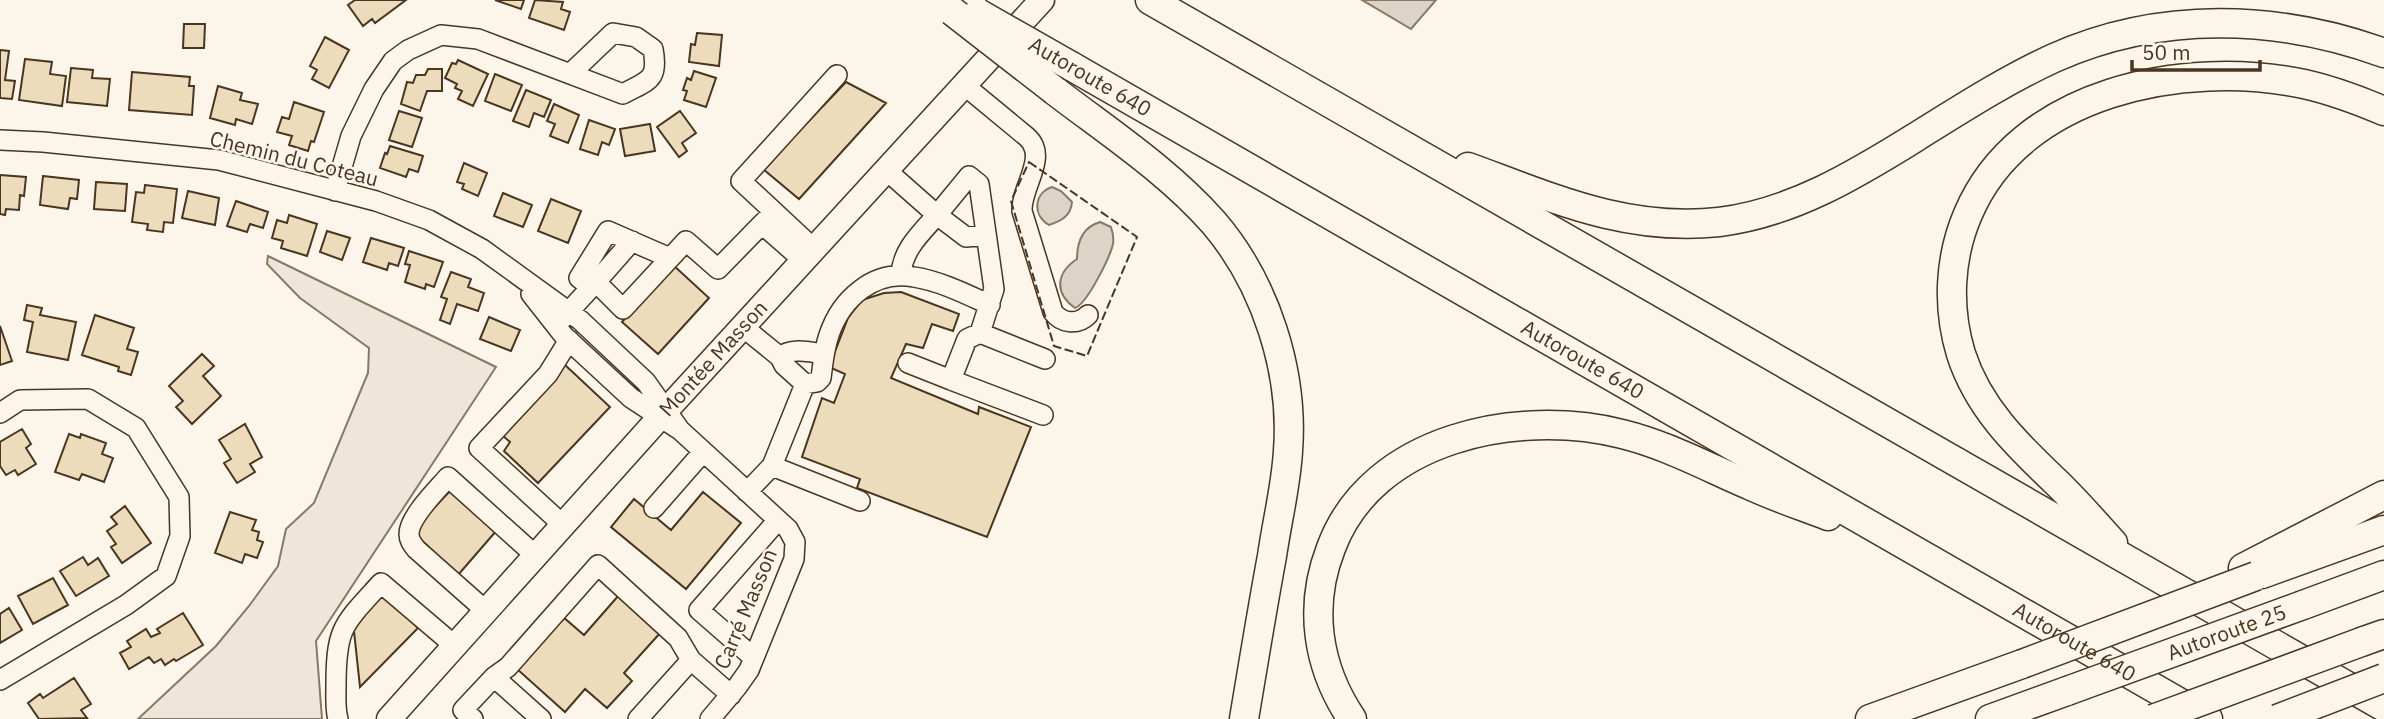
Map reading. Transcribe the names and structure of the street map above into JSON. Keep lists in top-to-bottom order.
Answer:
{
  "streets": {
    "highway": ["Autoroute 640", "Autoroute 25"],
    "main road": ["Montée Masson"],
    "street": ["Chemin du Coteau", "Carré Masson"]
  },
  "crossings": [
    ["Chemin du Coteau", "Montée Masson"],
    ["Chemin du Coteau", "Carré Masson"],
    ["Montée Masson", "Carré Masson"]
  ],
  "scale_bar": "50 m"
}
